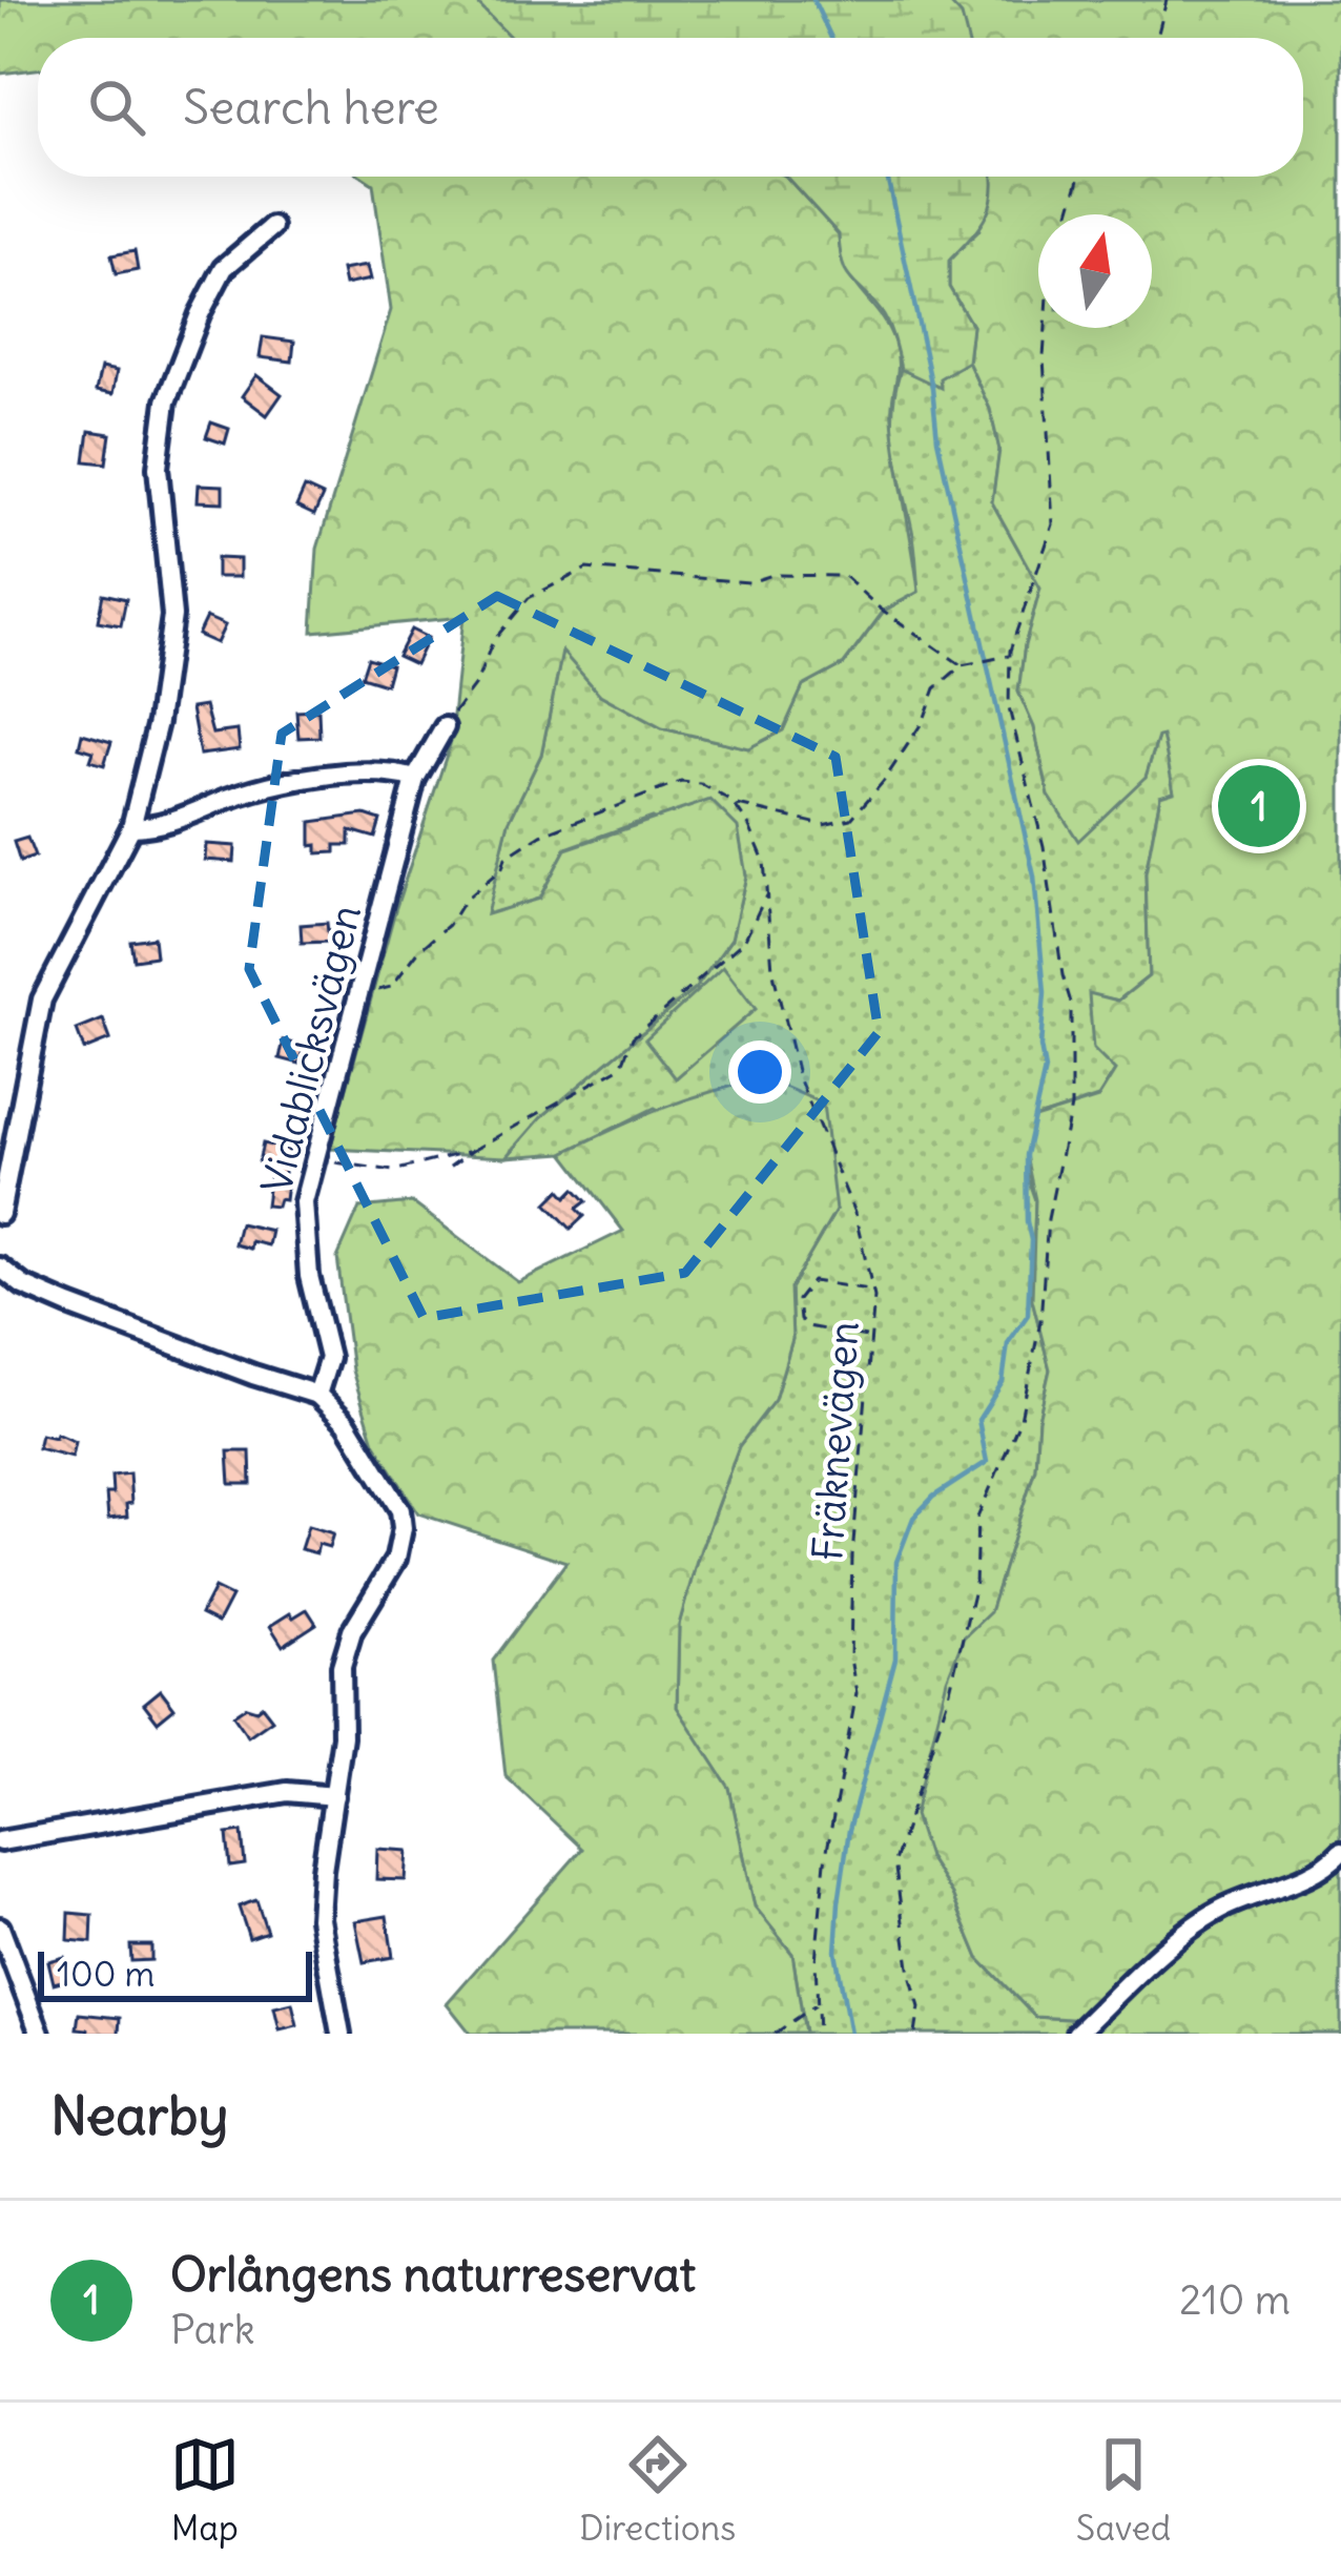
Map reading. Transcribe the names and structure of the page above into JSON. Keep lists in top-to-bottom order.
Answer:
{
  "streets": {
    "street": ["Vidablicksvägen"],
    "path": ["Fräknevägen"]
  },
  "scale_bar": "100 m",
  "north": "top",
  "page": {
    "search": "Search here",
    "pins": "1",
    "scale": "100 m",
    "heading": "Nearby",
    "list": [
      {
        "mark": "1",
        "name": "Orlångens naturreservat",
        "note": "Park",
        "value": "210 m"
      }
    ],
    "nav": ["Map", "Directions", "Saved"]
  }
}
